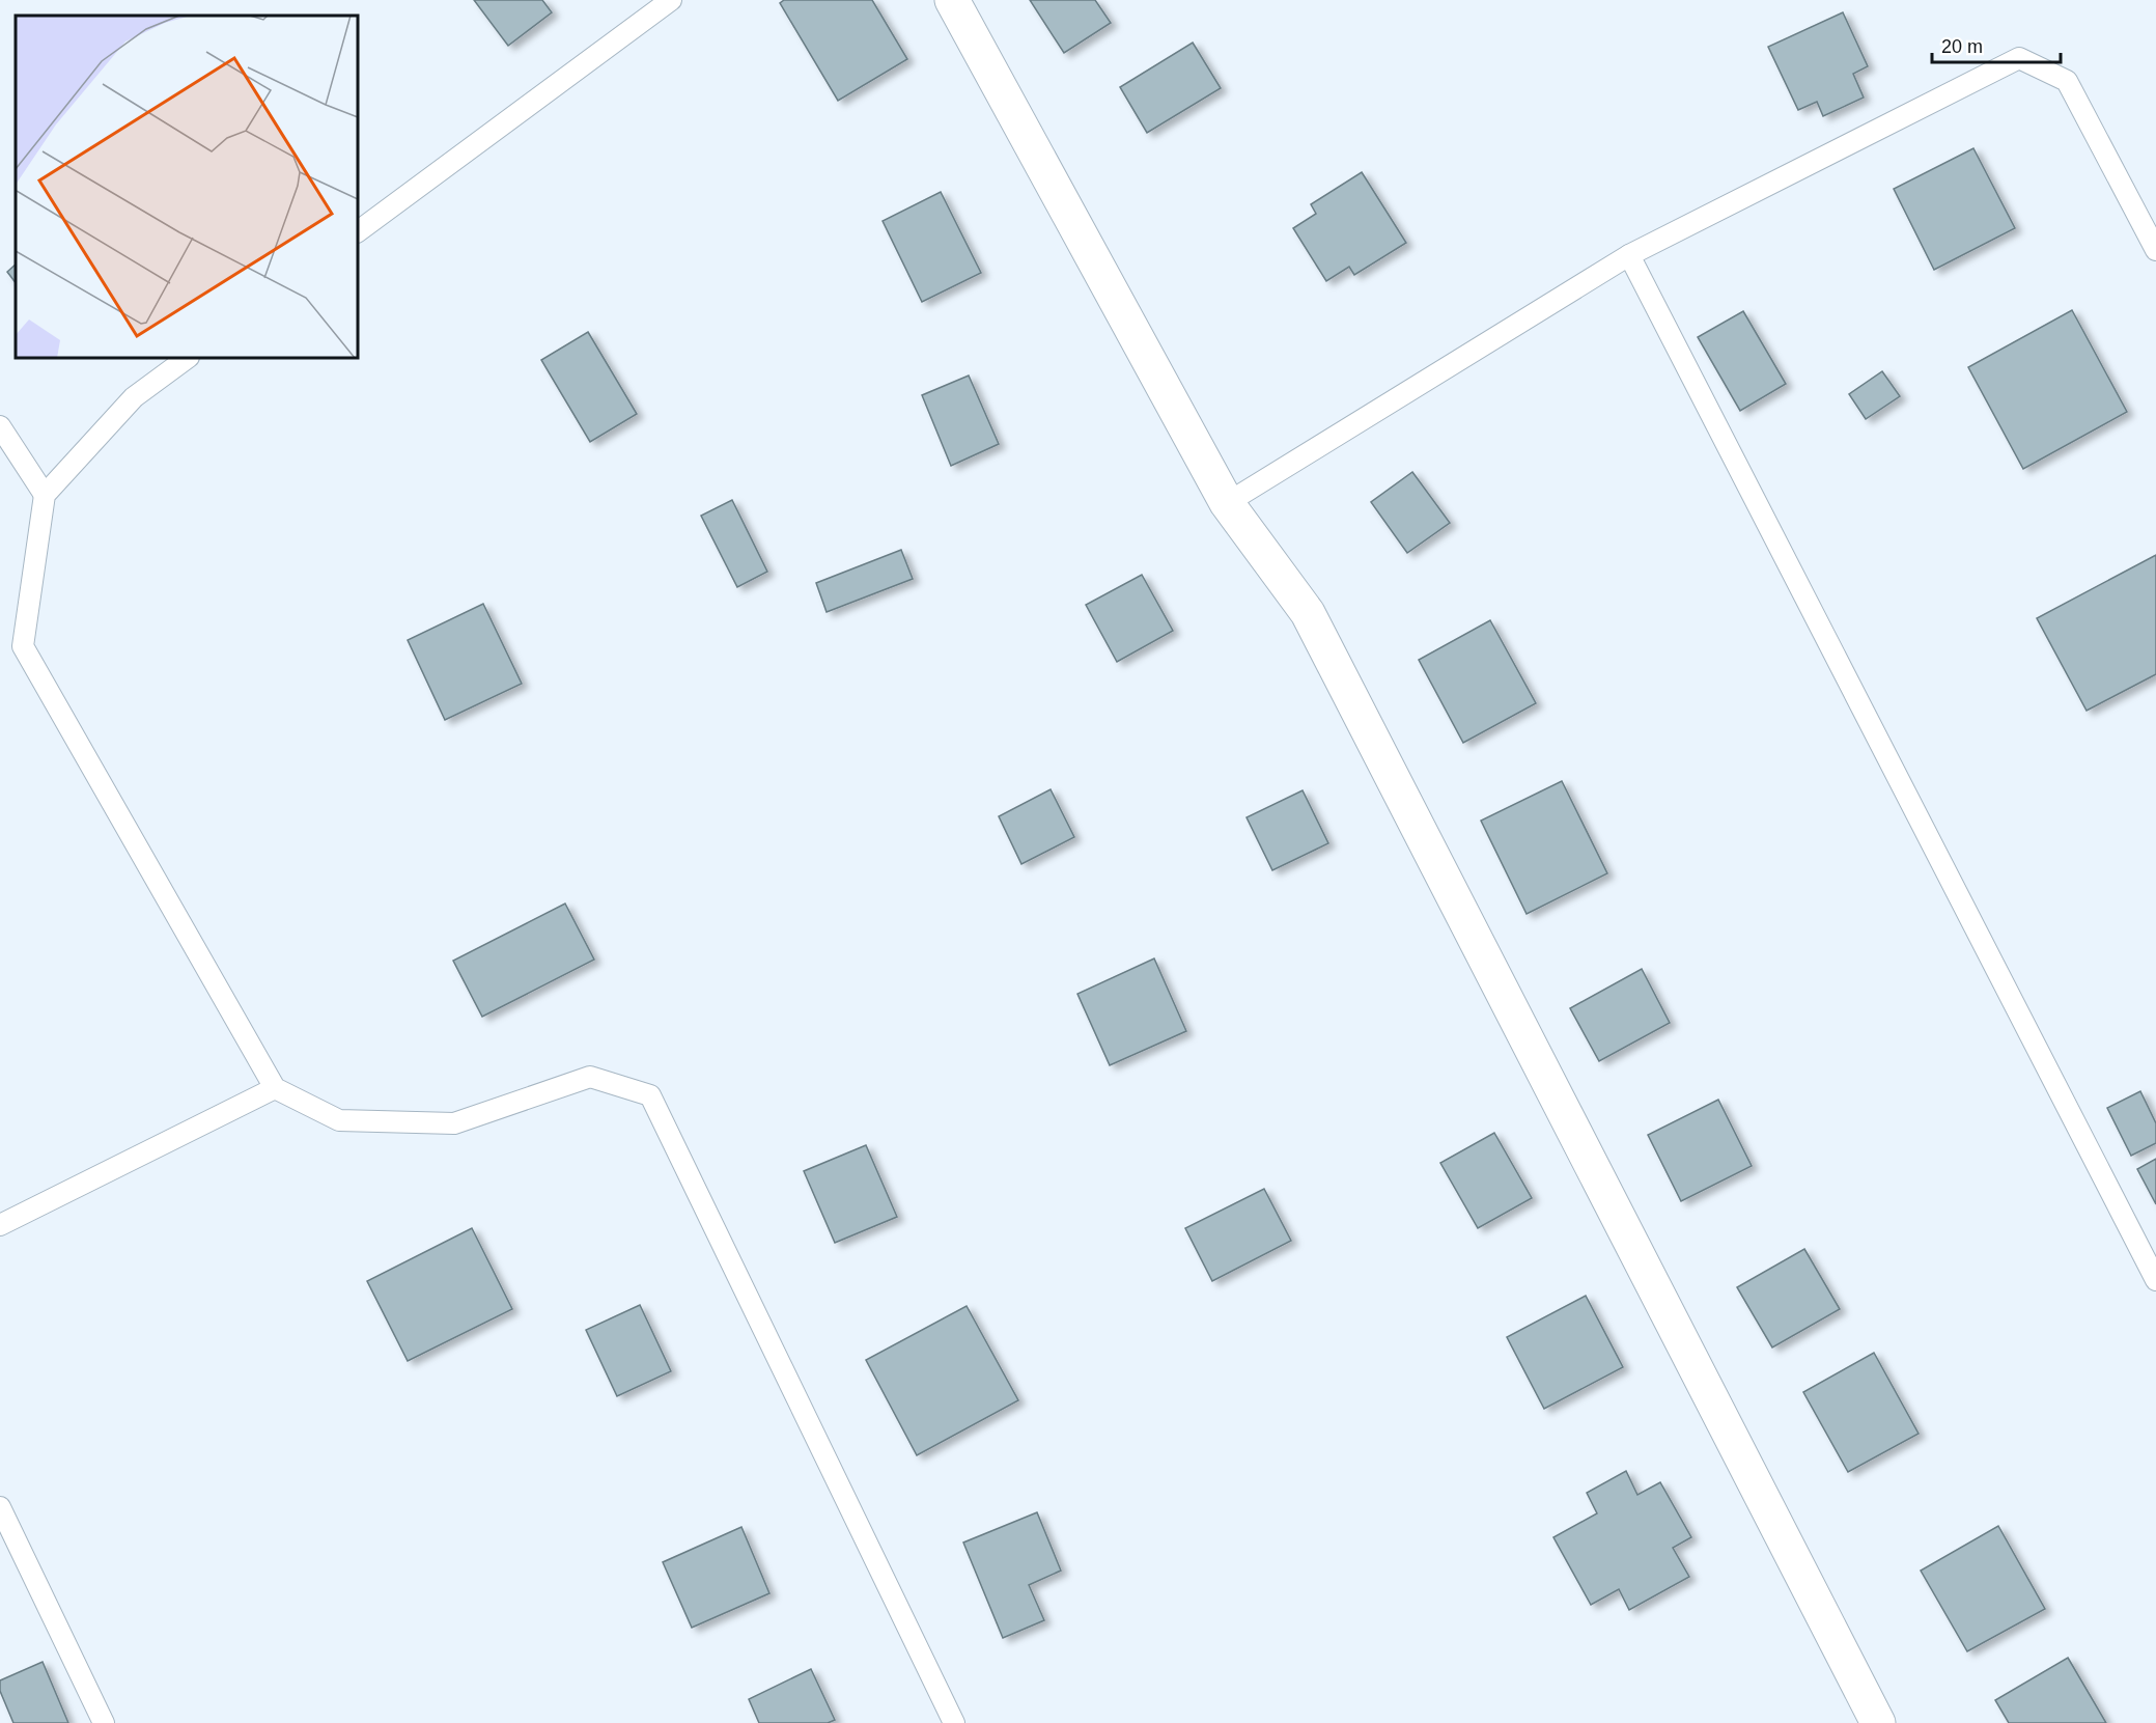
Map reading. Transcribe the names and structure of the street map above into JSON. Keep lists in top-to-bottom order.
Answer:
{
  "scale_bar": "20 m"
}
